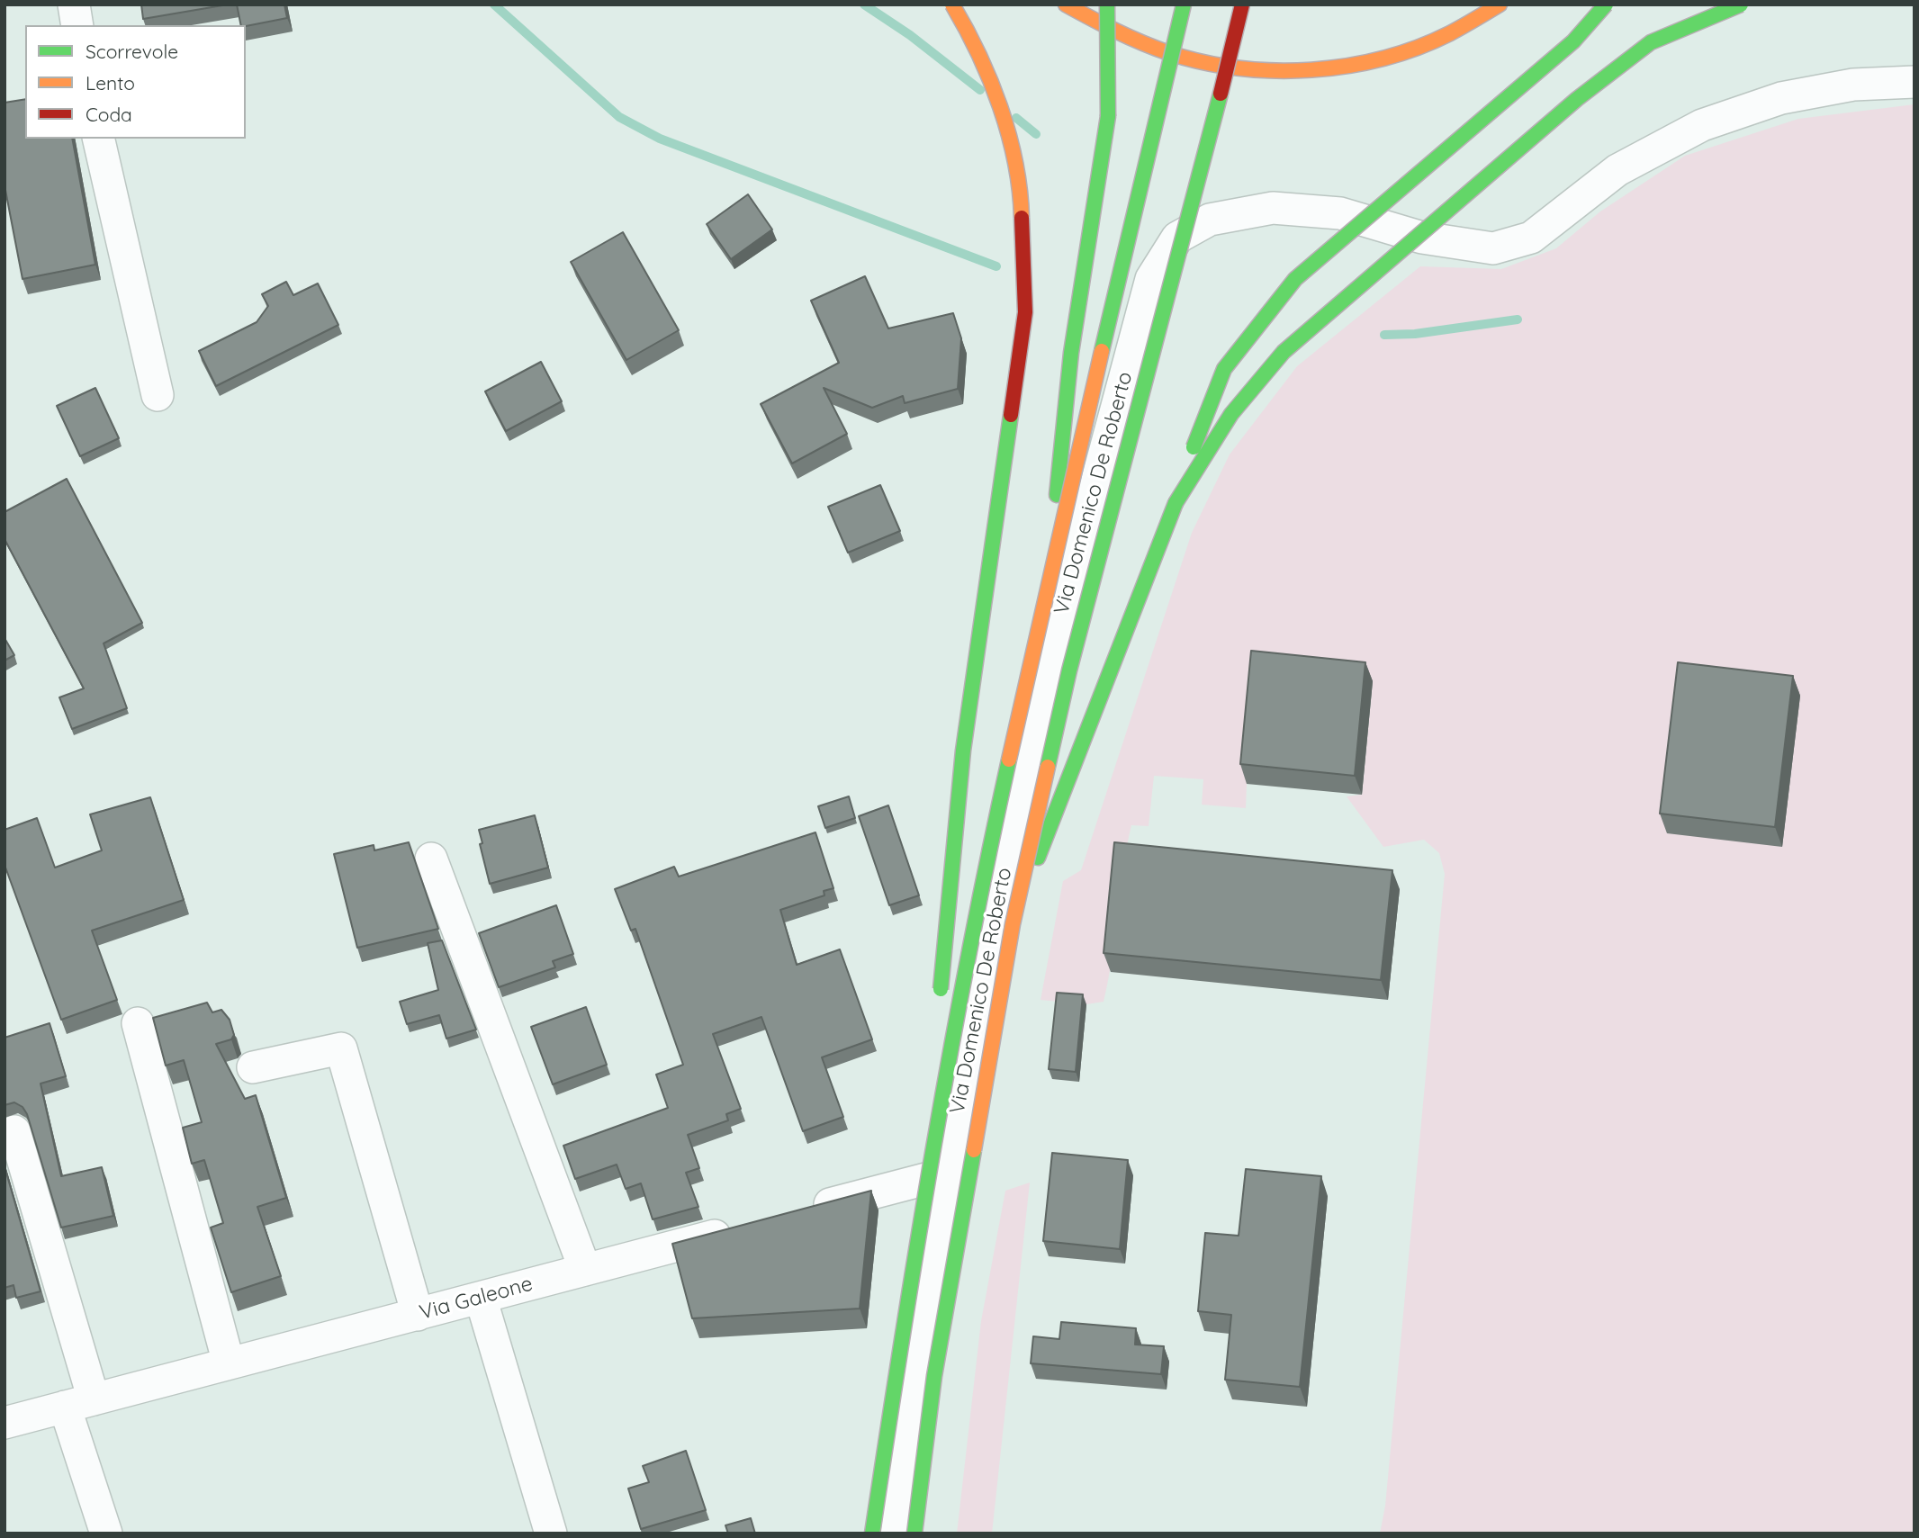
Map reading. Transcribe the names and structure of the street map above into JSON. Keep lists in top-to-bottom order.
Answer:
{
  "streets": {
    "street": ["Via Domenico De Roberto", "Via Galeone"]
  },
  "legend": ["Scorrevole", "Lento", "Coda"]
}
